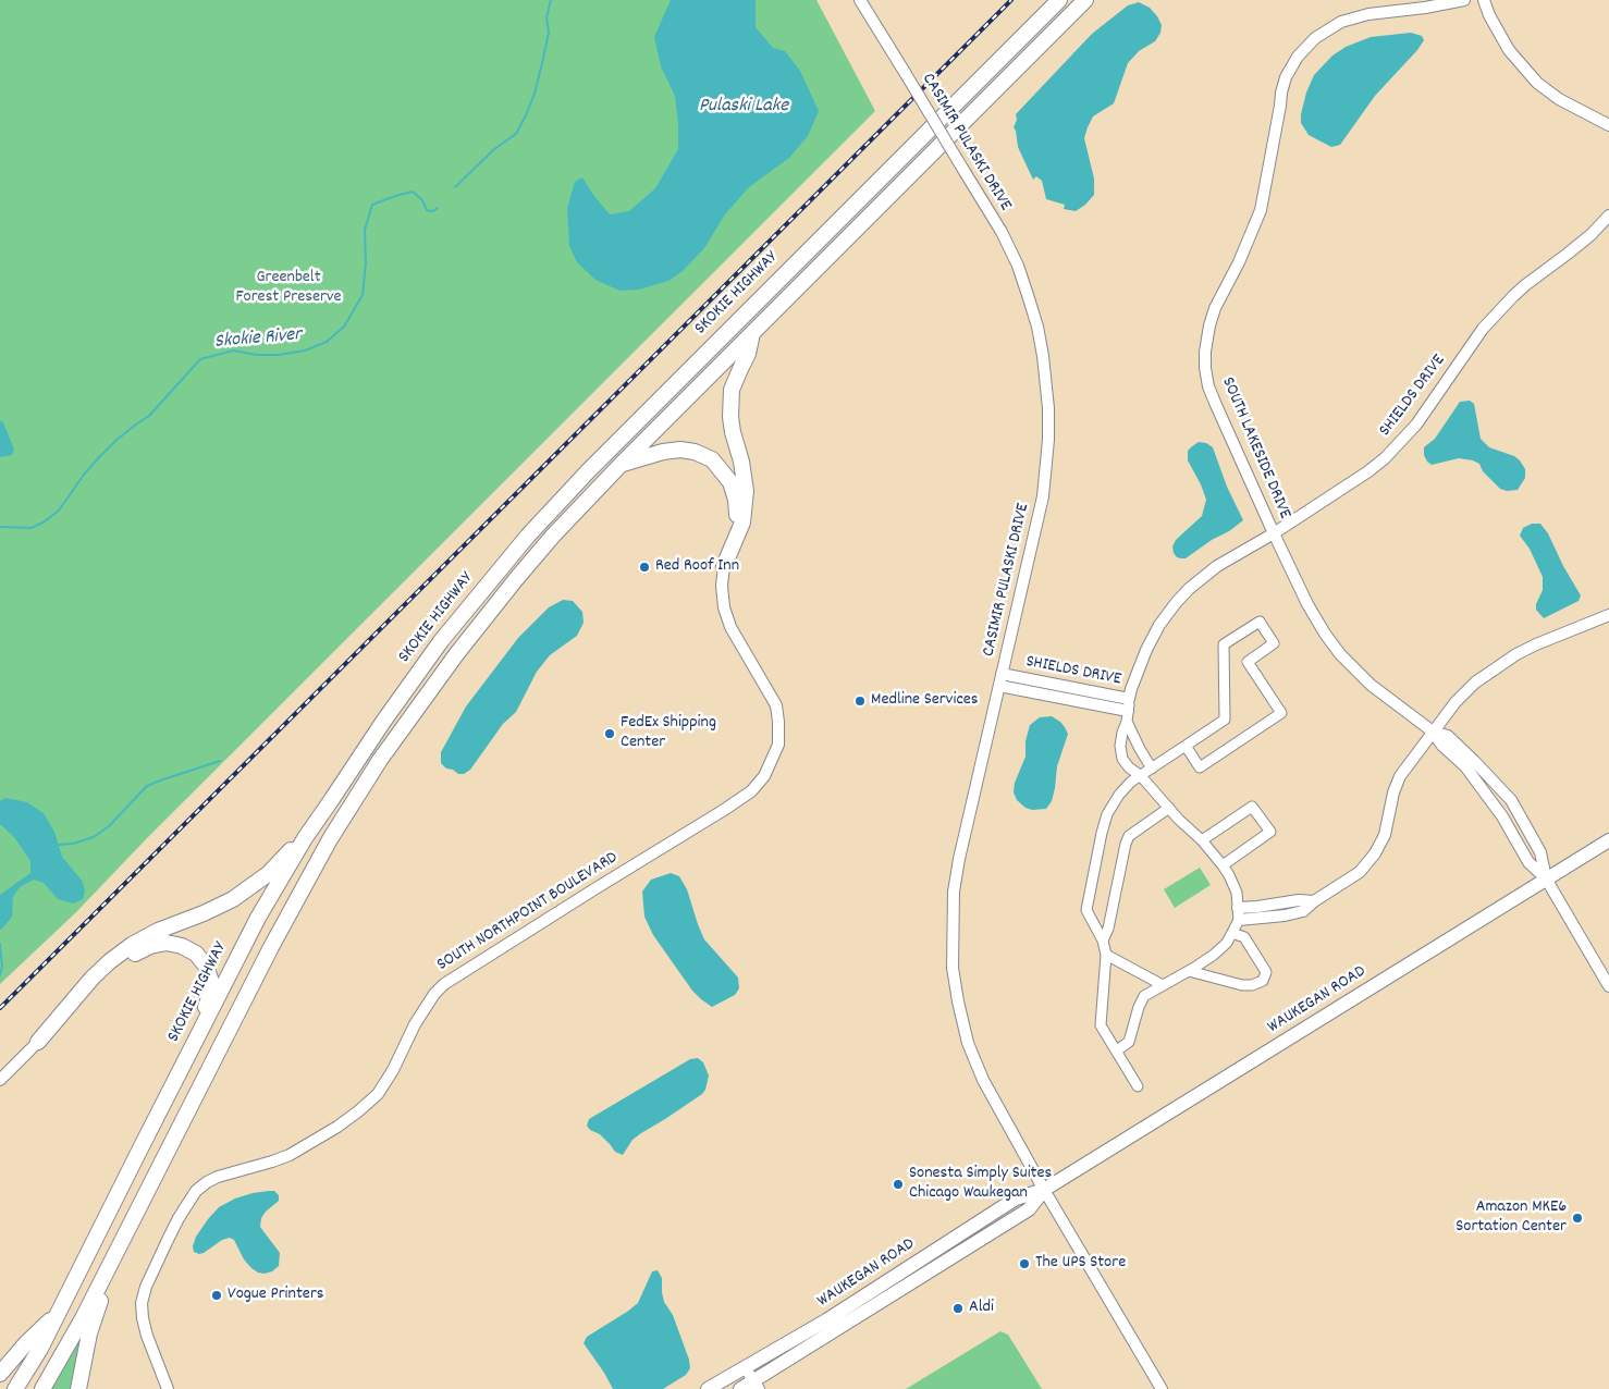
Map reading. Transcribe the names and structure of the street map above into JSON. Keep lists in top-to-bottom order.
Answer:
{
  "streets": {
    "highway": ["SKOKIE HIGHWAY"],
    "main road": ["WAUKEGAN ROAD"],
    "street": [
      "CASIMIR PULASKI DRIVE",
      "SHIELDS DRIVE",
      "SOUTH LAKESIDE DRIVE",
      "SOUTH NORTHPOINT BOULEVARD"
    ]
  },
  "crossings": [
    ["CASIMIR PULASKI DRIVE", "SHIELDS DRIVE"],
    ["CASIMIR PULASKI DRIVE", "WAUKEGAN ROAD"],
    ["SHIELDS DRIVE", "SOUTH LAKESIDE DRIVE"],
    ["SOUTH LAKESIDE DRIVE", "WAUKEGAN ROAD"]
  ],
  "water": ["Pulaski Lake", "Skokie River"],
  "parks": ["Greenbelt Forest Preserve"],
  "places": [
    "Red Roof Inn",
    "Medline Services",
    "FedEx Shipping Center",
    "Sonesta Simply Suites Chicago Waukegan",
    "Amazon MKE6 Sortation Center",
    "The UPS Store",
    "Vogue Printers",
    "Aldi"
  ]
}
